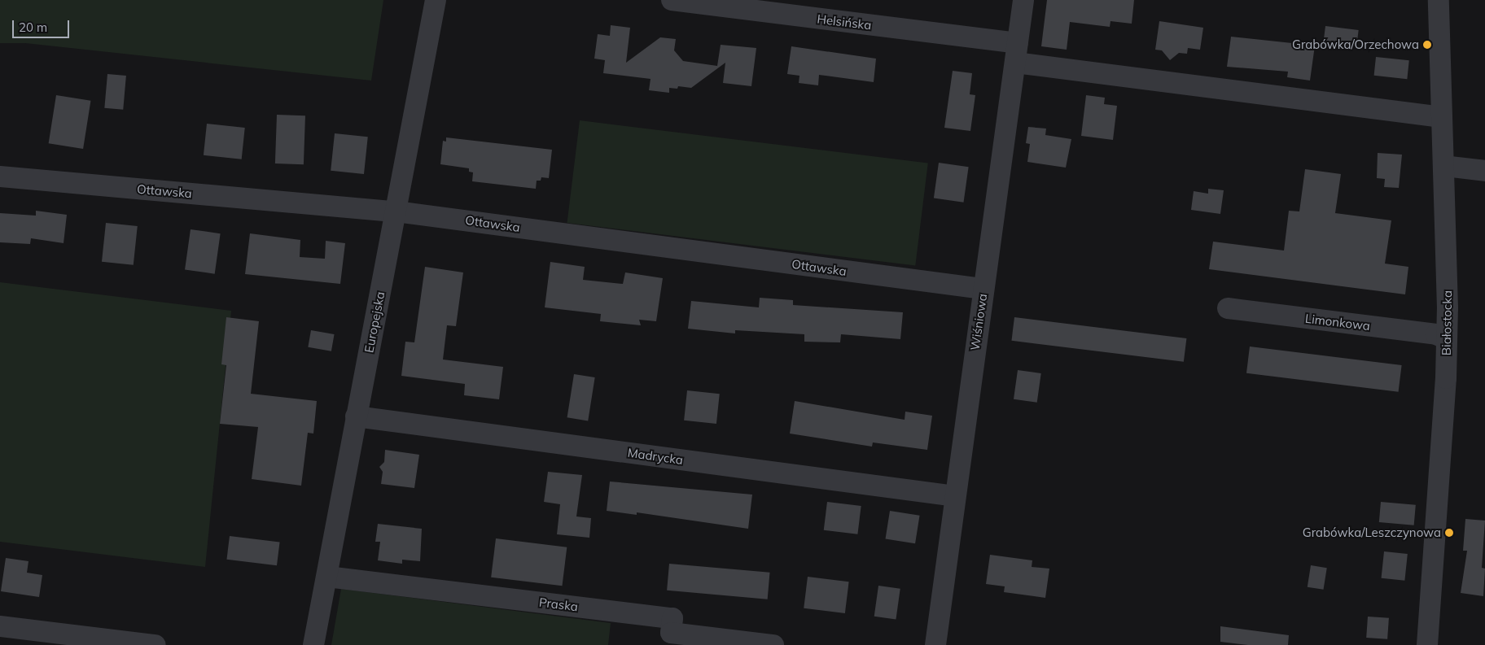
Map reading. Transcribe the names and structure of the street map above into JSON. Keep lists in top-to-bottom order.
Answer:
{
  "streets": {
    "street": [
      "Helsińska",
      "Ottawska",
      "Europejska",
      "Wiśniowa",
      "Limonkowa",
      "Białostocka",
      "Madrycka",
      "Praska"
    ]
  },
  "crossings": [
    ["Helsińska", "Wiśniowa"],
    ["Helsińska", "Białostocka"],
    ["Ottawska", "Europejska"],
    ["Ottawska", "Wiśniowa"],
    ["Europejska", "Madrycka"],
    ["Europejska", "Praska"],
    ["Wiśniowa", "Madrycka"],
    ["Limonkowa", "Białostocka"]
  ],
  "places": ["Grabówka/Orzechowa", "Grabówka/Leszczynowa"],
  "scale_bar": "20 m"
}
